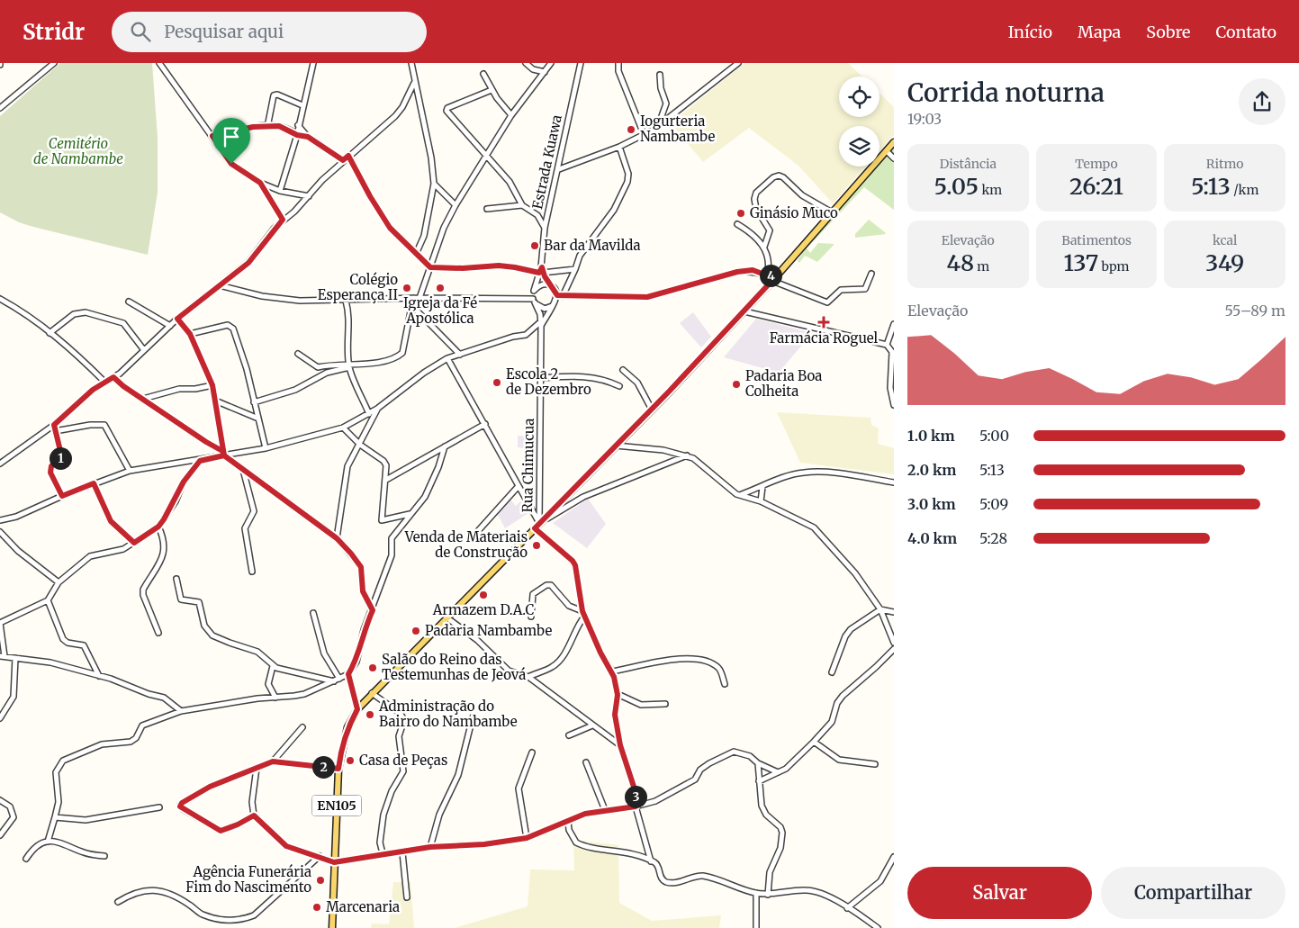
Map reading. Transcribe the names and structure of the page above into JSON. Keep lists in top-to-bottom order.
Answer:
{
  "streets": {
    "main road": ["EN105"],
    "street": ["Estrada Kuawa", "Rua Chimucua"]
  },
  "crossings": [
    ["Estrada Kuawa", "Rua Chimucua"]
  ],
  "parks": ["Cemitério de Nambambe"],
  "places": {
    "other": [
      "Iogurteria Nambambe",
      "Ginásio Muco",
      "Bar da Mavilda",
      "Colégio Esperança II",
      "Igreja da Fé Apostólica",
      "Escola 2 de Dezembro",
      "Padaria Boa Colheita",
      "Venda de Materiais de Construção",
      "Armazem D.A.C",
      "Padaria Nambambe",
      "Salão do Reino das Testemunhas de Jeová",
      "Administração do Bairro do Nambambe",
      "Casa de Peças",
      "Agência Funerária Fim do Nascimento",
      "Marcenaria"
    ],
    "health": ["Farmácia Roguel"]
  },
  "page": {
    "header": "Stridr",
    "search": "Pesquisar aqui",
    "nav": [
      "Início",
      "Mapa",
      "Sobre",
      "Contato"
    ],
    "heading": ["Corrida noturna", "19:03"],
    "stats": [
      ["Distância", "5.05 km"],
      ["Tempo", "26:21"],
      ["Ritmo", "5:13 /km"],
      ["Elevação", "48 m"],
      ["Batimentos", "137 bpm"],
      ["kcal", "349"]
    ],
    "pins": [
      "4",
      "1",
      "2",
      "3"
    ],
    "chart": ["Elevação", "55–89 m"],
    "list": [
      {
        "name": "1.0 km",
        "note": "5:00"
      },
      {
        "name": "2.0 km",
        "note": "5:13"
      },
      {
        "name": "3.0 km",
        "note": "5:09"
      },
      {
        "name": "4.0 km",
        "note": "5:28"
      }
    ],
    "buttons": ["Salvar", "Compartilhar"]
  }
}
